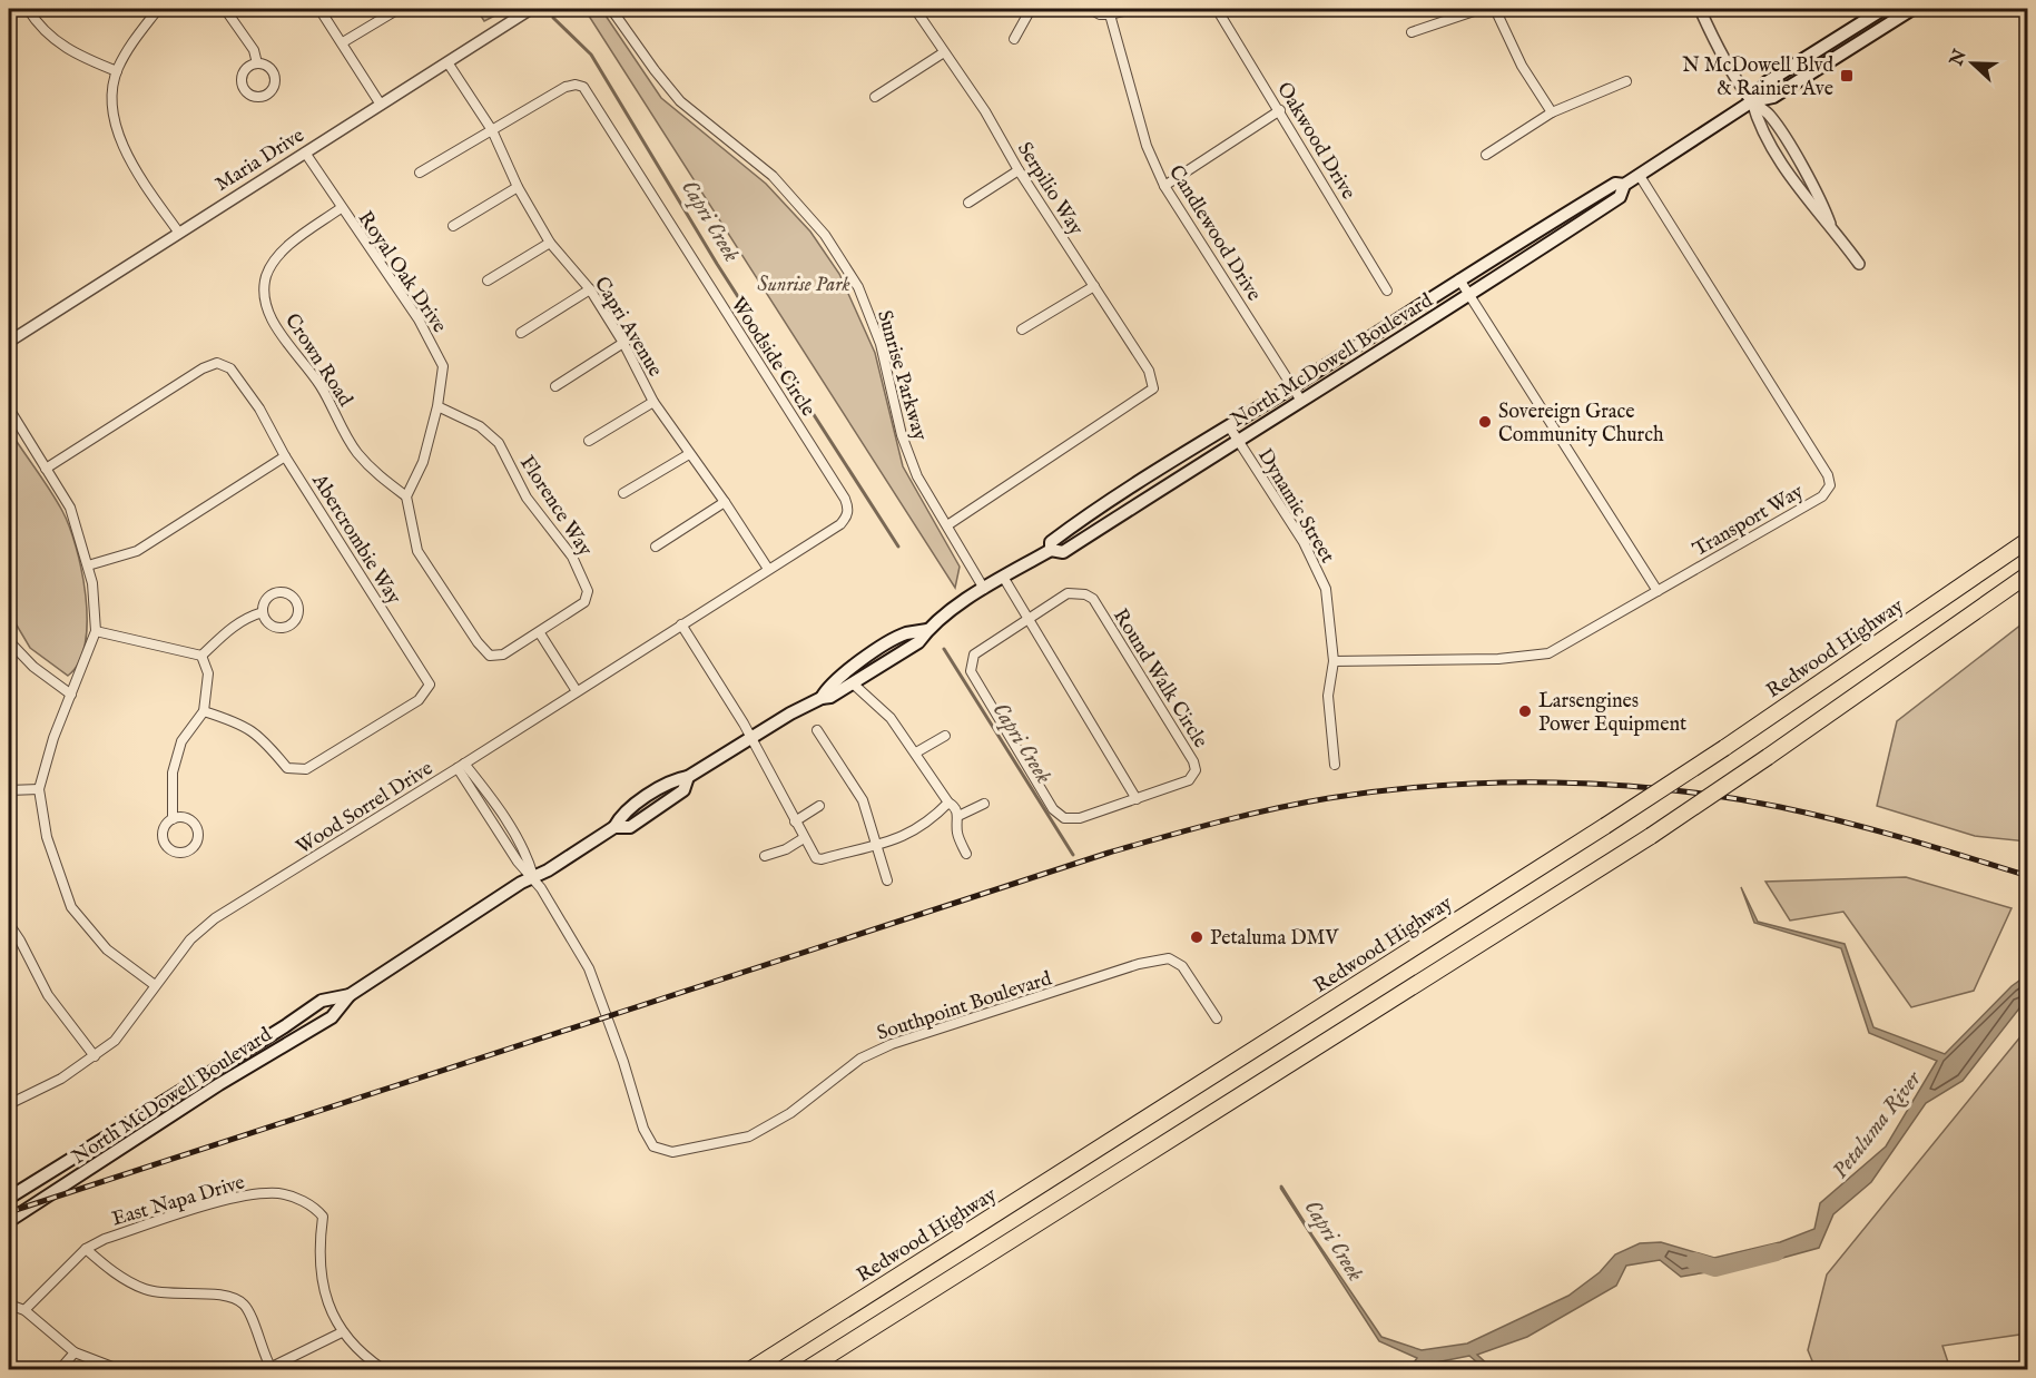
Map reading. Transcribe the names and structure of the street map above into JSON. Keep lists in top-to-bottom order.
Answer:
{
  "streets": {
    "highway": ["Redwood Highway"],
    "main road": ["North McDowell Boulevard"],
    "street": [
      "Oakwood Drive",
      "Maria Drive",
      "Serpilio Way",
      "Candlewood Drive",
      "Royal Oak Drive",
      "Capri Avenue",
      "Woodside Circle",
      "Crown Road",
      "Sunrise Parkway",
      "Florence Way",
      "Dynamic Street",
      "Transport Way",
      "Abercrombie Way",
      "Round Walk Circle",
      "Wood Sorrel Drive",
      "Southpoint Boulevard",
      "East Napa Drive"
    ]
  },
  "crossings": [
    ["Maria Drive", "Royal Oak Drive"],
    ["Maria Drive", "Capri Avenue"],
    ["Serpilio Way", "Sunrise Parkway"],
    ["Candlewood Drive", "North McDowell Boulevard"],
    ["Royal Oak Drive", "Crown Road"],
    ["Royal Oak Drive", "Florence Way"],
    ["Capri Avenue", "Woodside Circle"],
    ["Capri Avenue", "Wood Sorrel Drive"],
    ["Woodside Circle", "Wood Sorrel Drive"],
    ["North McDowell Boulevard", "Sunrise Parkway"],
    ["North McDowell Boulevard", "Dynamic Street"],
    ["North McDowell Boulevard", "Transport Way"],
    ["North McDowell Boulevard", "Southpoint Boulevard"],
    ["Dynamic Street", "Transport Way"],
    ["Wood Sorrel Drive", "Southpoint Boulevard"]
  ],
  "water": ["Capri Creek", "Petaluma River"],
  "parks": ["Sunrise Park"],
  "places": {
    "transit": ["N McDowell Blvd & Rainier Ave"],
    "other": ["Sovereign Grace Community Church", "Larsengines Power Equipment", "Petaluma DMV"]
  },
  "north": "left"
}
